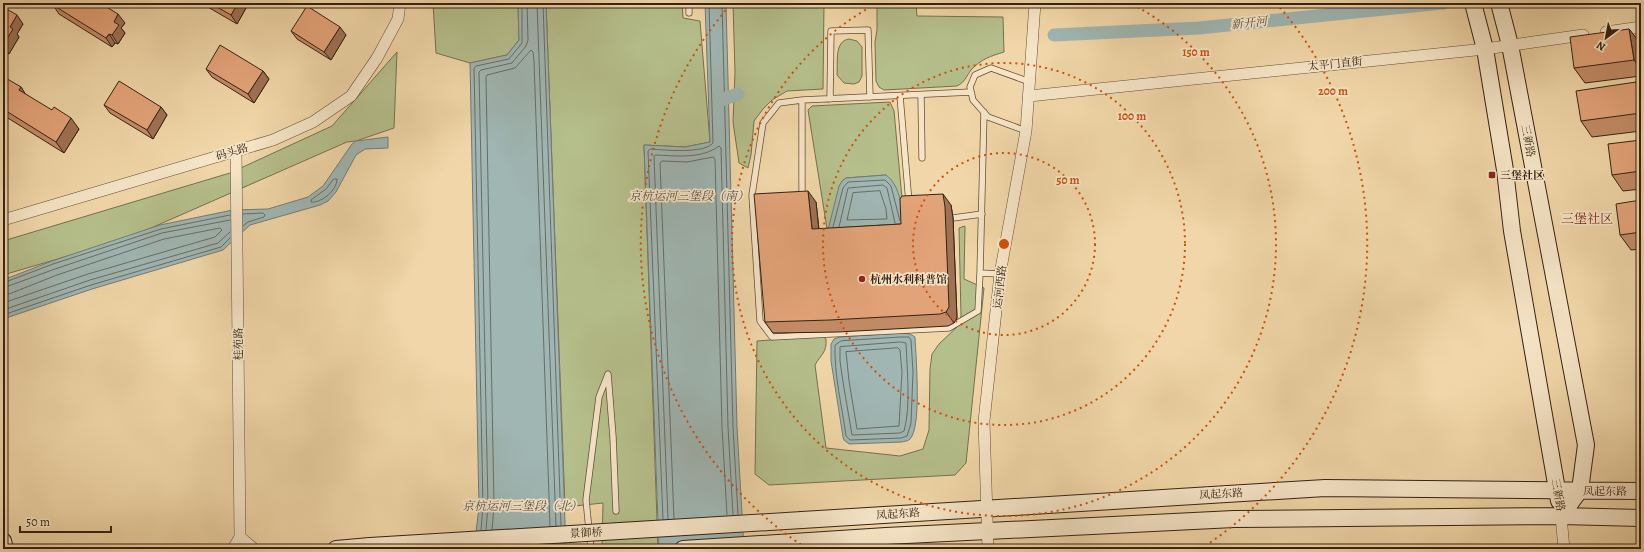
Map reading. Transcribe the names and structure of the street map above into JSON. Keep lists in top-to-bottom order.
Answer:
{
  "streets": {
    "main road": ["三新路", "凤起东路", "景御桥"],
    "street": [
      "太平门直街",
      "码头路",
      "运河西路",
      "桂苑路"
    ]
  },
  "crossings": [
    ["太平门直街", "三新路"],
    ["太平门直街", "运河西路"],
    ["三新路", "凤起东路"],
    ["码头路", "桂苑路"],
    ["运河西路", "凤起东路"],
    ["凤起东路", "景御桥"]
  ],
  "districts": ["三堡社区"],
  "water": ["新开河", "京杭运河三堡段（南）", "京杭运河三堡段（北）"],
  "places": {
    "transit": ["三堡社区"],
    "other": ["杭州水利科普馆"]
  },
  "scale_bar": "50 m",
  "north": "bottom left",
  "rings": [
    "150 m",
    "200 m",
    "100 m",
    "50 m"
  ]
}
